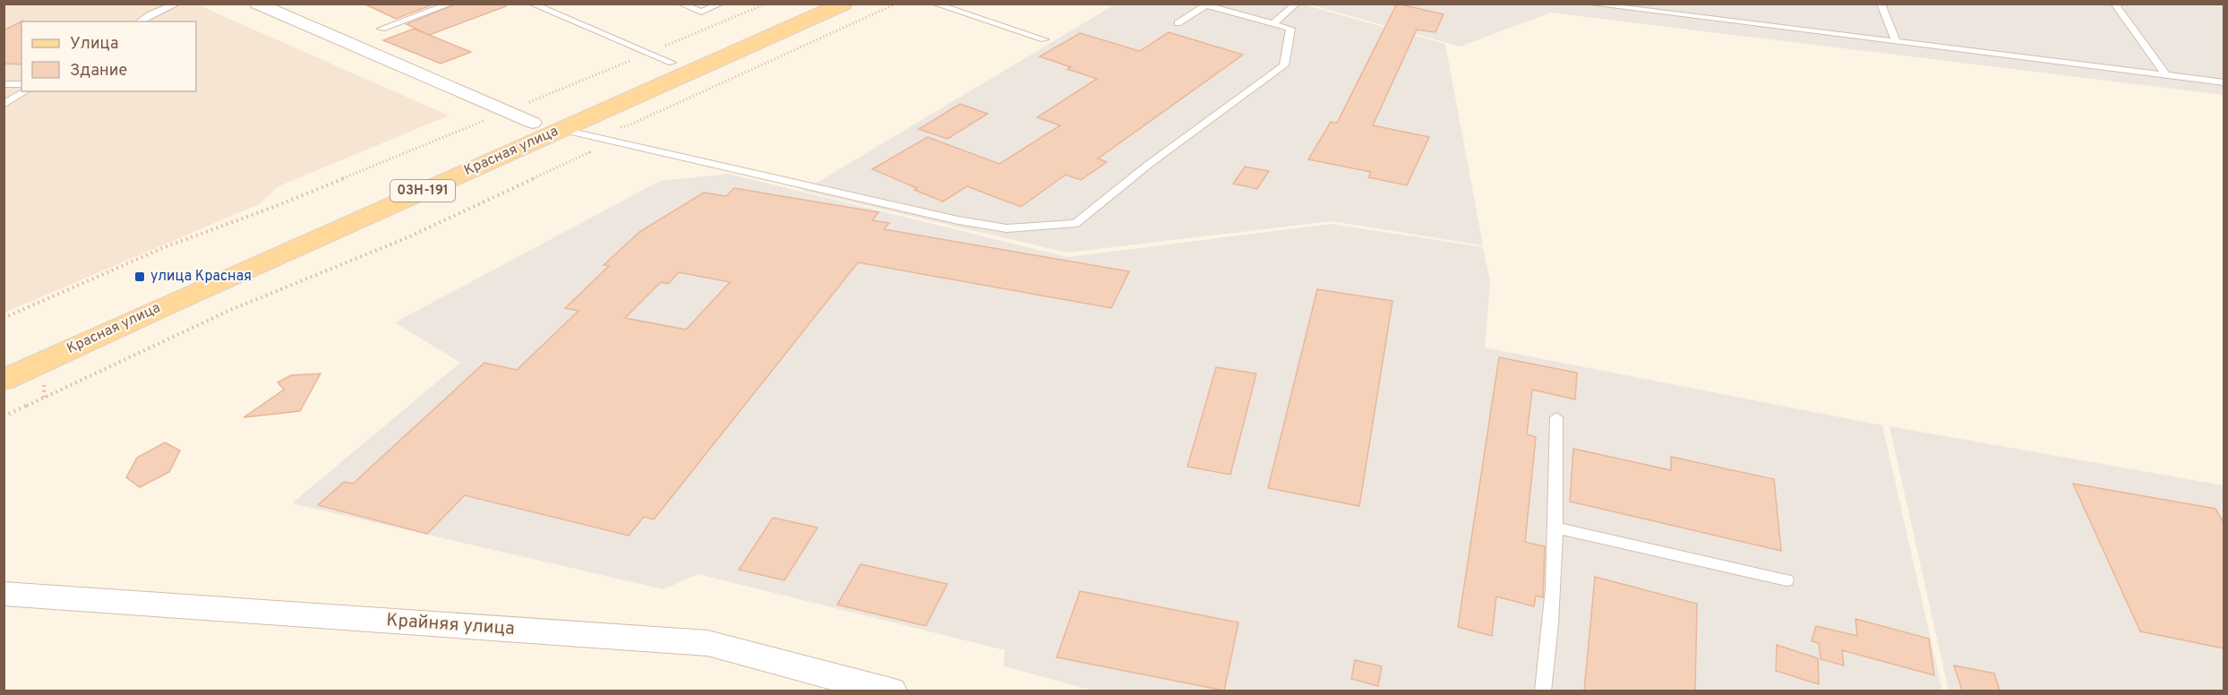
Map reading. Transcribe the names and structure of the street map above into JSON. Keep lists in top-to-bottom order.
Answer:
{
  "streets": {
    "main road": ["Красная улица", "03Н-191"],
    "street": ["Крайняя улица"]
  },
  "places": {
    "transit": ["улица Красная"]
  },
  "legend": ["Улица", "Здание"]
}
